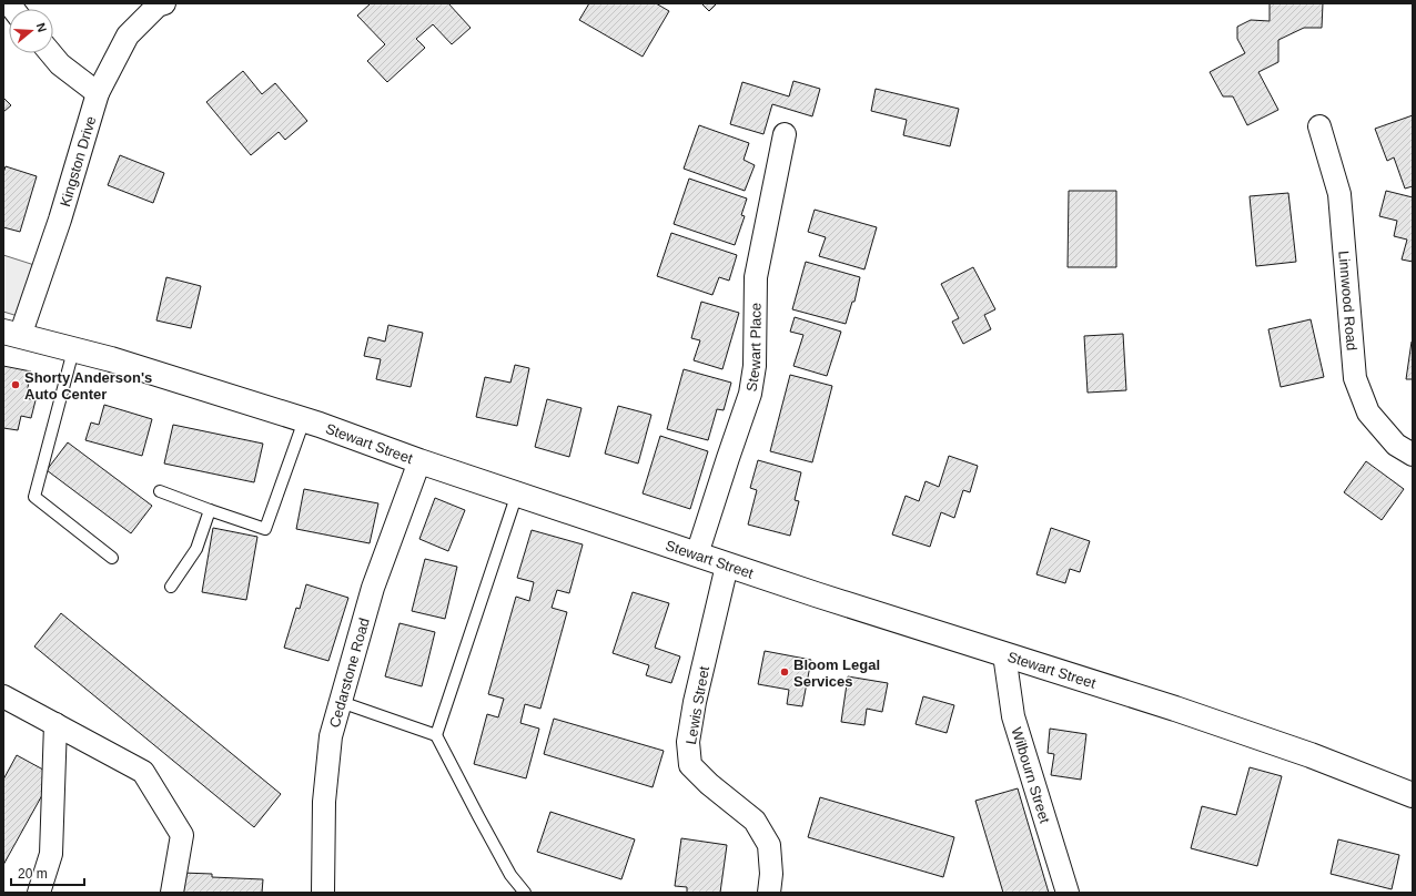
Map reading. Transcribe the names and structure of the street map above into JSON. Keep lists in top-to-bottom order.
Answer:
{
  "streets": {
    "street": [
      "Kingston Drive",
      "Linnwood Road",
      "Stewart Place",
      "Stewart Street",
      "Cedarstone Road",
      "Lewis Street",
      "Wilbourn Street"
    ]
  },
  "crossings": [
    ["Kingston Drive", "Stewart Street"],
    ["Stewart Place", "Stewart Street"],
    ["Stewart Street", "Cedarstone Road"],
    ["Stewart Street", "Lewis Street"],
    ["Stewart Street", "Wilbourn Street"]
  ],
  "places": ["Shorty Anderson's Auto Center", "Bloom Legal Services"],
  "scale_bar": "20 m",
  "north": "right"
}
